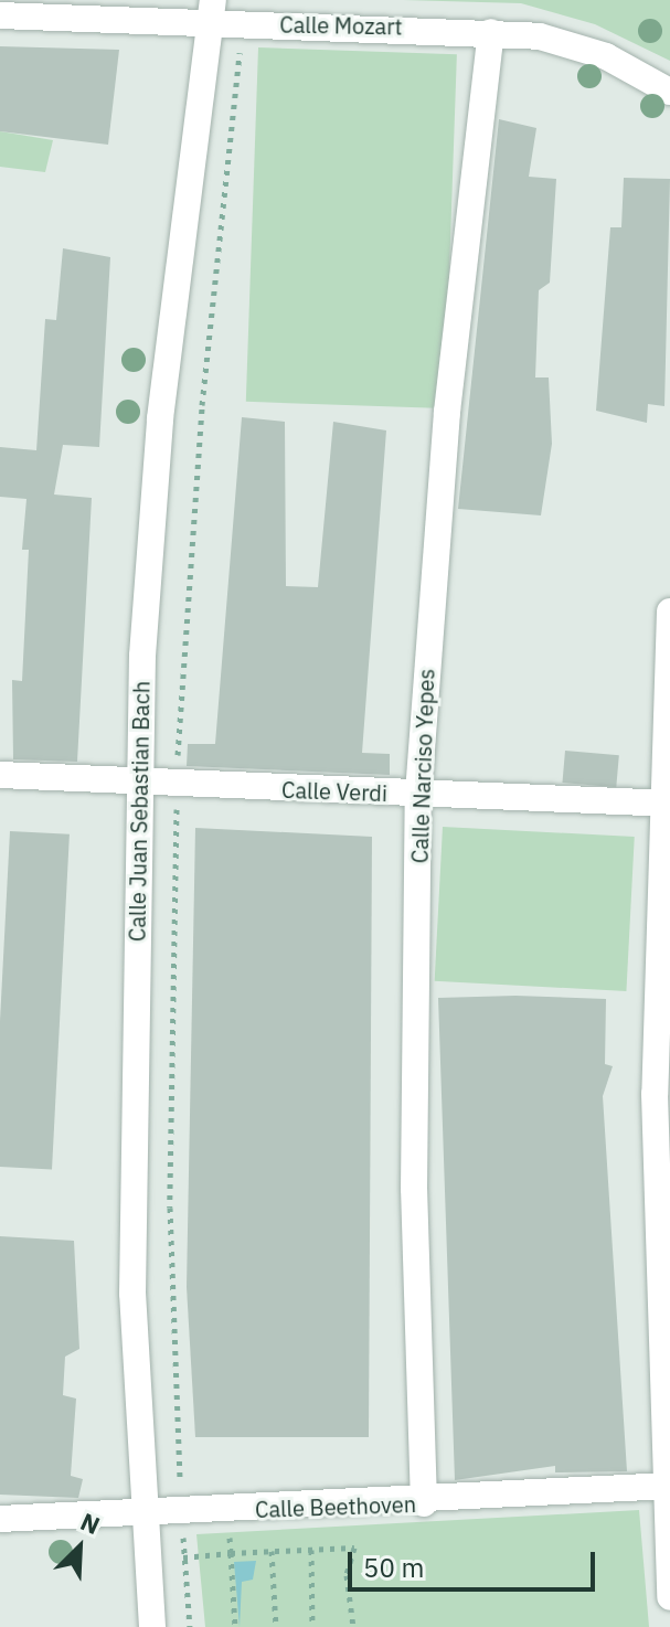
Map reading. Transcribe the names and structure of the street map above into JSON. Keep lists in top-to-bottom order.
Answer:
{
  "streets": {
    "street": [
      "Calle Mozart",
      "Calle Narciso Yepes",
      "Calle Verdi",
      "Calle Juan Sebastian Bach",
      "Calle Beethoven"
    ]
  },
  "crossings": [
    ["Calle Mozart", "Calle Narciso Yepes"],
    ["Calle Mozart", "Calle Juan Sebastian Bach"],
    ["Calle Narciso Yepes", "Calle Verdi"],
    ["Calle Narciso Yepes", "Calle Beethoven"],
    ["Calle Verdi", "Calle Juan Sebastian Bach"],
    ["Calle Juan Sebastian Bach", "Calle Beethoven"]
  ],
  "scale_bar": "50 m",
  "north": "top right"
}
